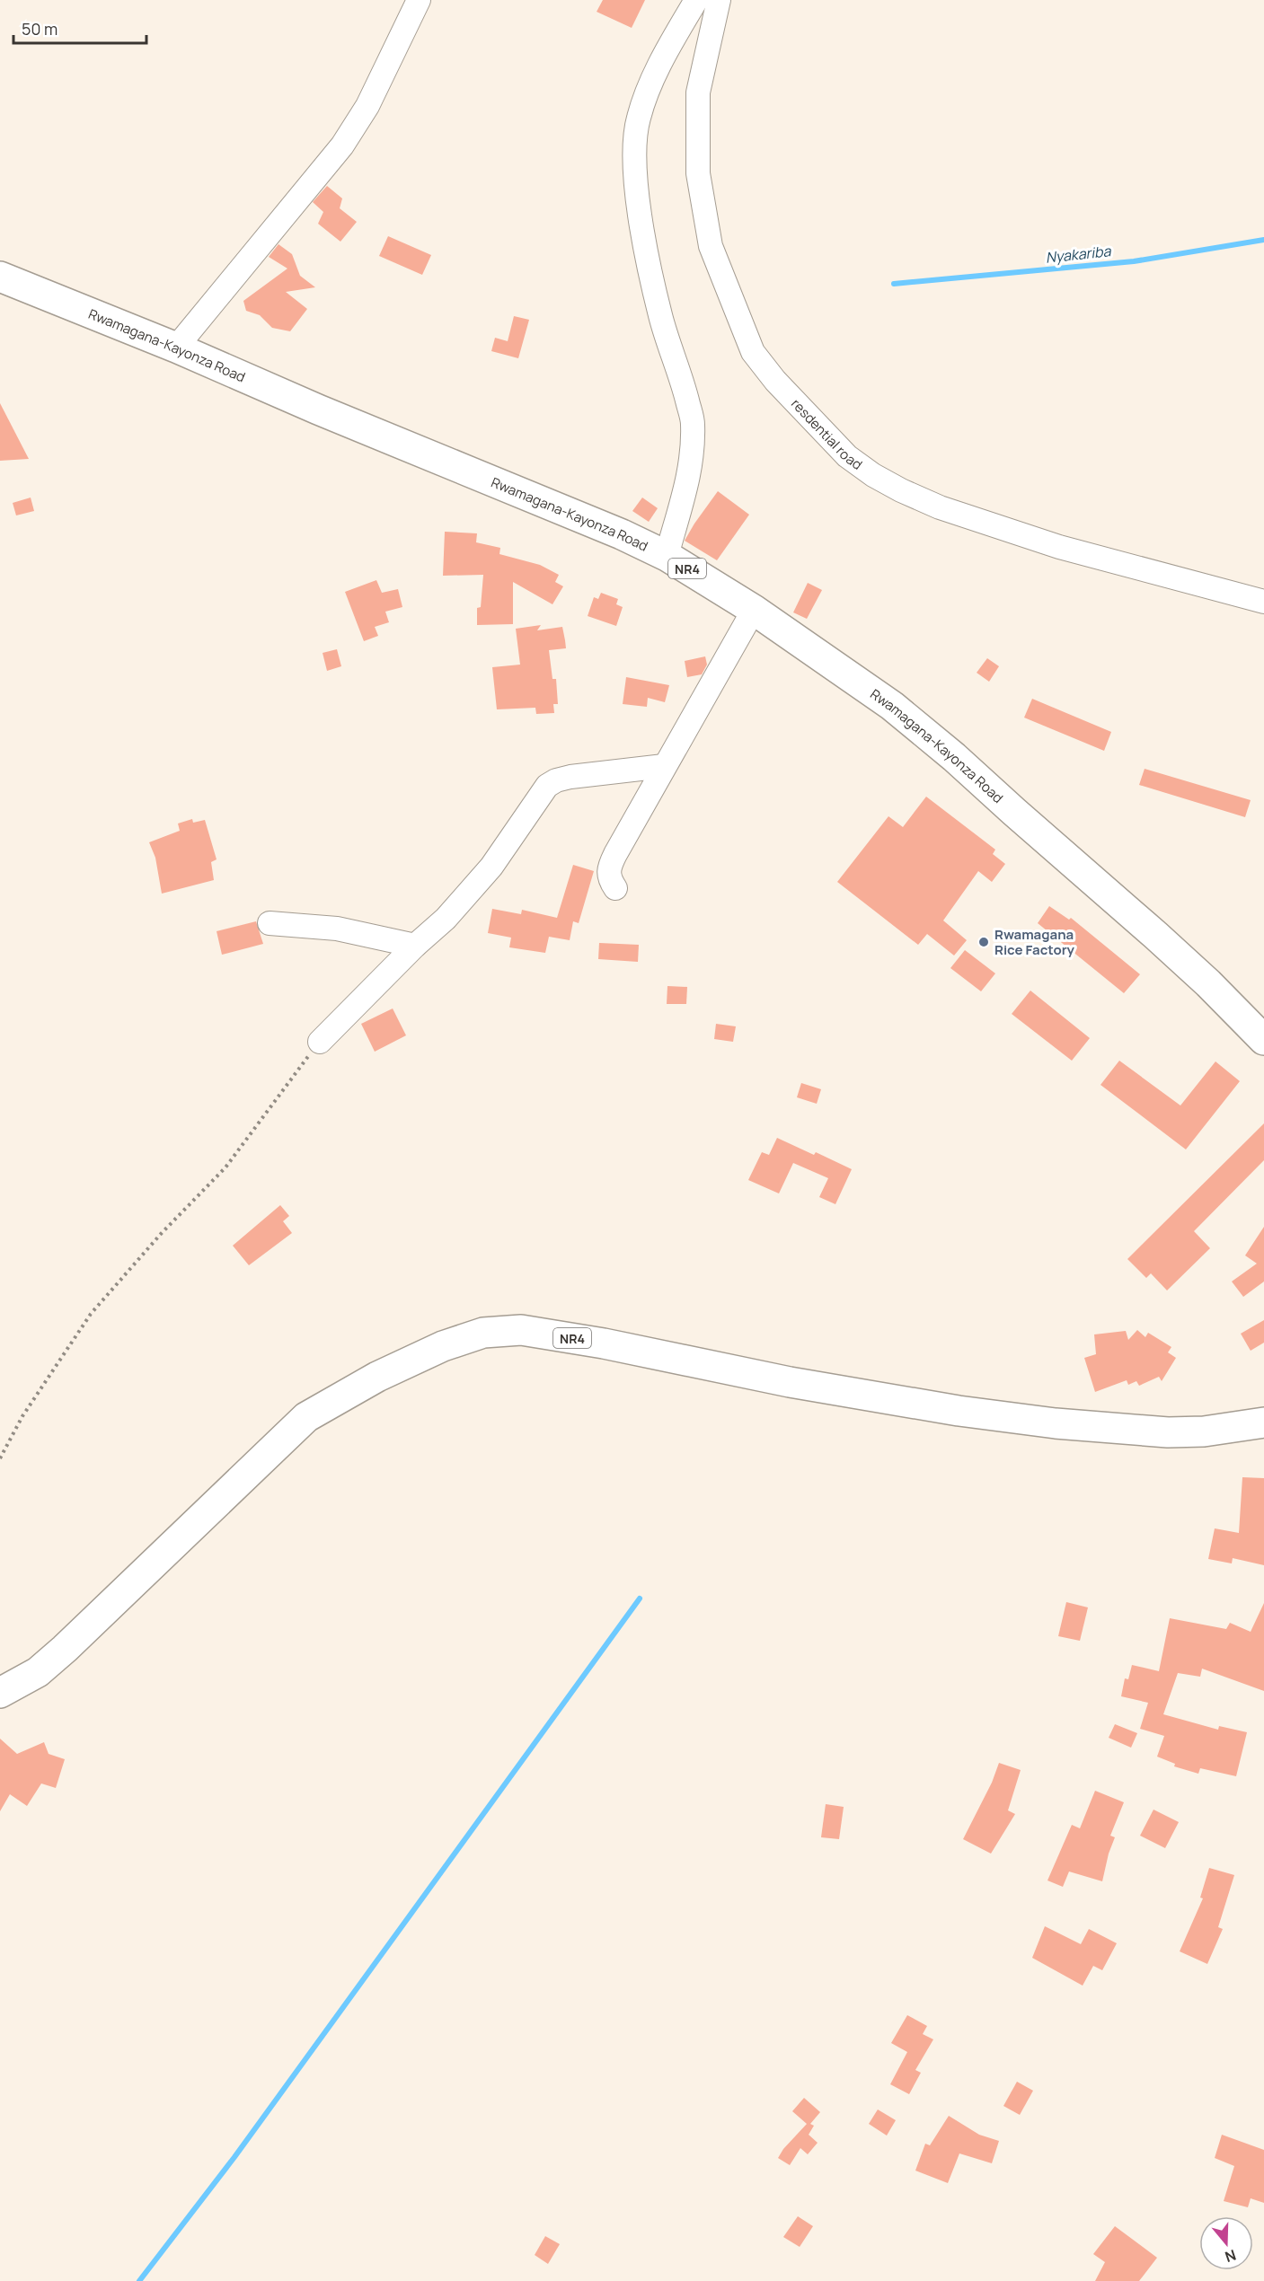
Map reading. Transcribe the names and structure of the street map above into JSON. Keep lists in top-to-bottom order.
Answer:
{
  "streets": {
    "highway": ["Rwamagana-Kayonza Road", "NR4"],
    "street": ["resdential road"]
  },
  "water": ["Nyakariba"],
  "places": ["Rwamagana Rice Factory"],
  "scale_bar": "50 m",
  "north": "bottom"
}
